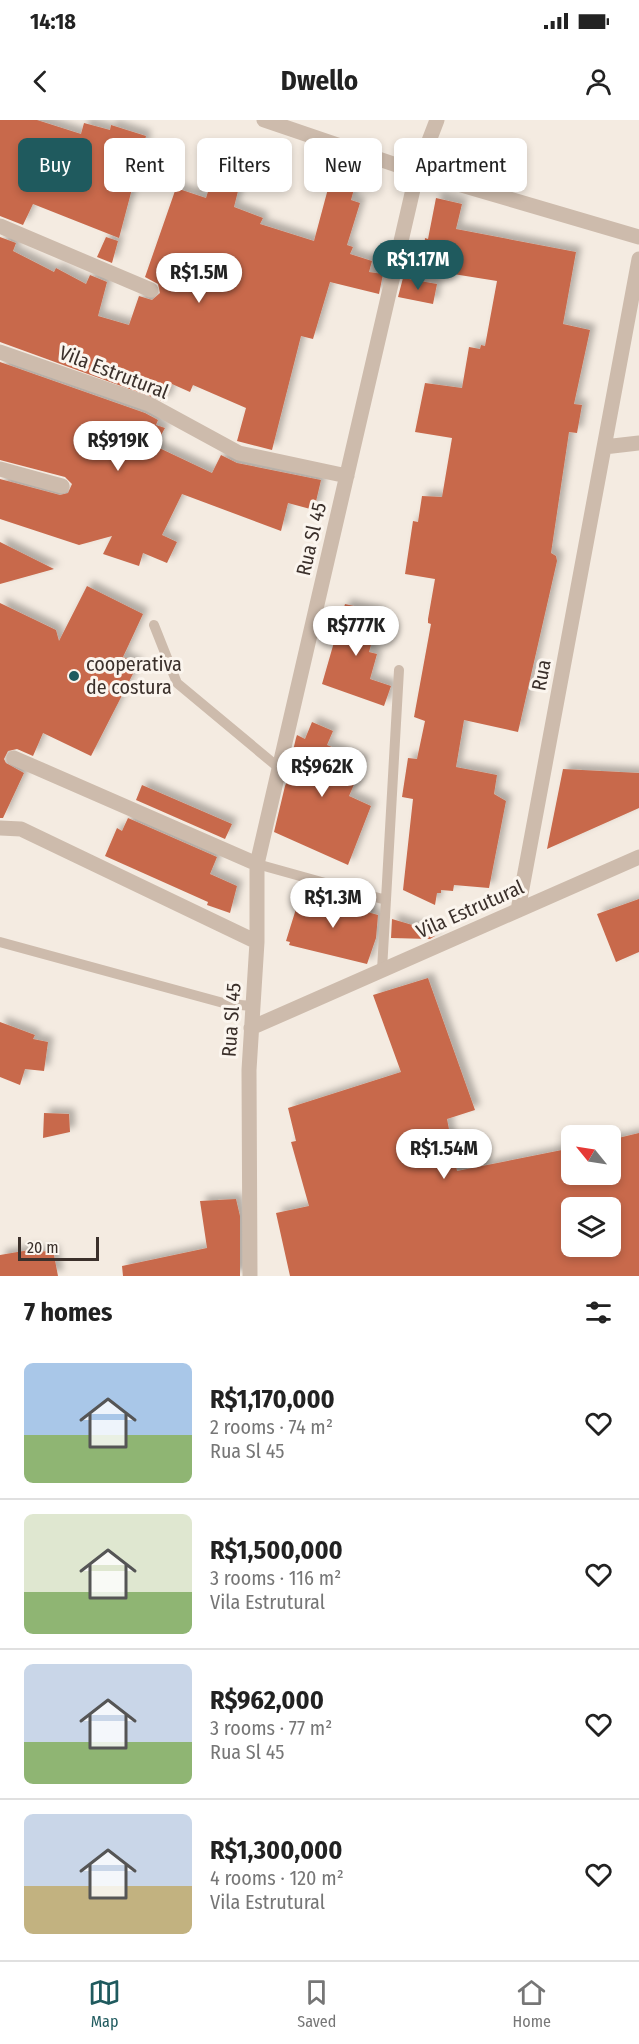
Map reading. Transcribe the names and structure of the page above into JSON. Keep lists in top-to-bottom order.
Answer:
{
  "streets": {
    "street": ["Vila Estrutural", "Rua Sl 45", "Rua"]
  },
  "crossings": [
    ["Vila Estrutural", "Rua Sl 45"],
    ["Vila Estrutural", "Rua"]
  ],
  "places": ["cooperativa de costura"],
  "scale_bar": "20 m",
  "north": "top left",
  "page": {
    "status": "14:18",
    "header": "Dwello",
    "chip": [
      "Buy",
      "Rent",
      "Filters",
      "New",
      "Apartment"
    ],
    "price": [
      "R$1.17M",
      "R$1.5M",
      "R$919K",
      "R$777K",
      "R$962K",
      "R$1.3M",
      "R$1.54M"
    ],
    "scale": "20 m",
    "heading": "7 homes",
    "list": [
      {
        "name": "R$1,170,000",
        "note": "2 rooms · 74 m² · Rua Sl 45"
      },
      {
        "name": "R$1,500,000",
        "note": "3 rooms · 116 m² · Vila Estrutural"
      },
      {
        "name": "R$962,000",
        "note": "3 rooms · 77 m² · Rua Sl 45"
      },
      {
        "name": "R$1,300,000",
        "note": "4 rooms · 120 m² · Vila Estrutural"
      }
    ],
    "tabs": ["Map", "Saved", "Home"]
  }
}
